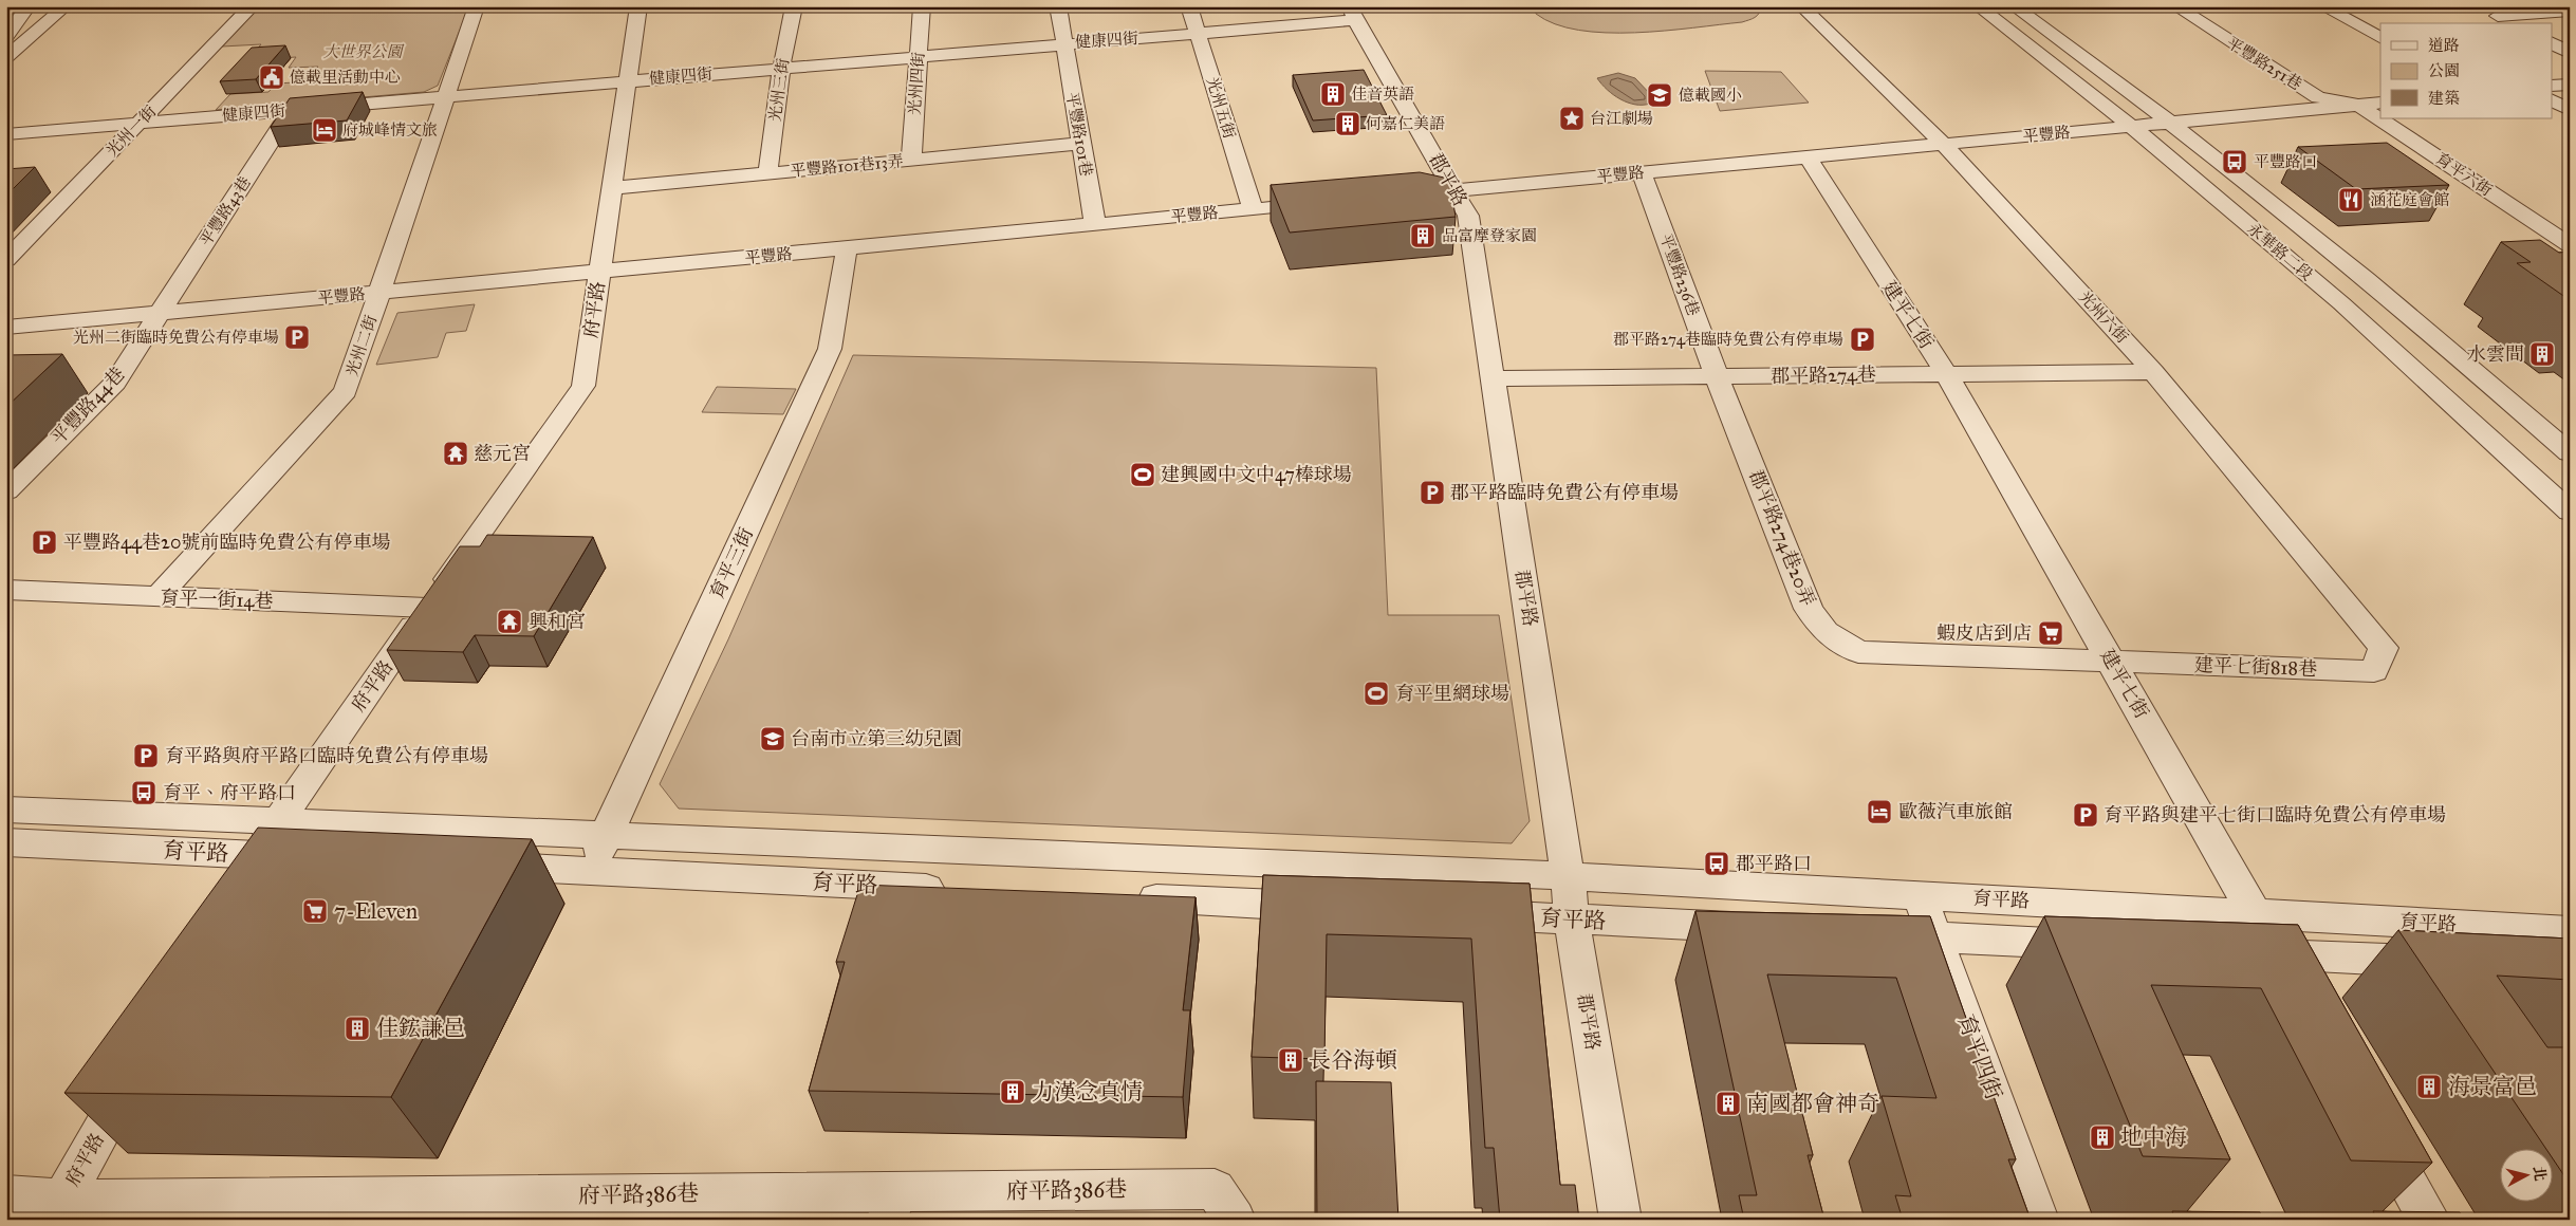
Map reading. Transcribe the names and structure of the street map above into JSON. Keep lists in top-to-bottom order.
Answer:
{
  "streets": {
    "street": [
      "健康四街",
      "平豐路251巷",
      "光州四街",
      "光州三街",
      "光州五街",
      "光州一街",
      "平豐路101巷",
      "平豐路",
      "平豐路101巷13弄",
      "育平六街",
      "郡平路",
      "平豐路43巷",
      "永華路二段",
      "平豐路236巷",
      "府平路",
      "建平七街",
      "光州六街",
      "光州二街",
      "郡平路274巷",
      "平豐路44巷",
      "郡平路274巷20弄",
      "育平三街",
      "育平一街14巷",
      "建平七街818巷",
      "育平路",
      "育平四街",
      "府平路386巷"
    ]
  },
  "crossings": [
    ["健康四街", "光州四街"],
    ["健康四街", "光州三街"],
    ["健康四街", "光州五街"],
    ["健康四街", "光州一街"],
    ["健康四街", "平豐路101巷"],
    ["健康四街", "郡平路"],
    ["健康四街", "平豐路43巷"],
    ["健康四街", "府平路"],
    ["健康四街", "光州二街"],
    ["平豐路251巷", "平豐路"],
    ["平豐路251巷", "育平六街"],
    ["光州四街", "平豐路101巷13弄"],
    ["光州三街", "平豐路101巷13弄"],
    ["光州五街", "平豐路"],
    ["平豐路101巷", "平豐路"],
    ["平豐路101巷", "平豐路101巷13弄"],
    ["平豐路", "育平六街"],
    ["平豐路", "郡平路"],
    ["平豐路", "平豐路43巷"],
    ["平豐路", "永華路二段"],
    ["平豐路", "平豐路236巷"],
    ["平豐路", "府平路"],
    ["平豐路", "建平七街"],
    ["平豐路", "光州六街"],
    ["平豐路", "光州二街"],
    ["平豐路", "平豐路44巷"],
    ["平豐路", "育平三街"],
    ["平豐路101巷13弄", "府平路"],
    ["郡平路", "郡平路274巷"],
    ["郡平路", "育平路"],
    ["平豐路43巷", "平豐路44巷"],
    ["平豐路236巷", "郡平路274巷"],
    ["平豐路236巷", "郡平路274巷20弄"],
    ["府平路", "育平一街14巷"],
    ["府平路", "育平路"],
    ["府平路", "府平路386巷"],
    ["建平七街", "郡平路274巷"],
    ["建平七街", "郡平路274巷20弄"],
    ["建平七街", "建平七街818巷"],
    ["建平七街", "育平路"],
    ["光州六街", "郡平路274巷"],
    ["光州六街", "建平七街818巷"],
    ["光州二街", "育平一街14巷"],
    ["郡平路274巷", "郡平路274巷20弄"],
    ["郡平路274巷20弄", "建平七街818巷"],
    ["育平三街", "育平路"],
    ["育平路", "育平四街"]
  ],
  "parks": ["大世界公園"],
  "places": {
    "public building": ["億載里活動中心"],
    "building": [
      "佳音英語",
      "何嘉仁美語",
      "品富摩登家園",
      "水雲間",
      "佳鋐謙邑",
      "長谷海頓",
      "海景富邑",
      "力漢念真情",
      "南國都會神奇",
      "地中海"
    ],
    "school or university": ["億載國小", "台南市立第三幼兒園"],
    "place": ["台江劇場"],
    "hotel": ["府城峰情文旅", "歐薇汽車旅館"],
    "bus stop": ["平豐路口", "育平、府平路口", "郡平路口"],
    "restaurant": ["涵花庭會館"],
    "parking": [
      "光州二街臨時免費公有停車場",
      "郡平路274巷臨時免費公有停車場",
      "郡平路臨時免費公有停車場",
      "平豐路44巷20號前臨時免費公有停車場",
      "育平路與府平路口臨時免費公有停車場",
      "育平路與建平七街口臨時免費公有停車場"
    ],
    "temple": ["慈元宮", "興和宮"],
    "sports": ["建興國中文中47棒球場", "育平里網球場"],
    "supermarket": ["蝦皮店到店", "7-Eleven"]
  },
  "legend": ["道路", "公園", "建築"],
  "north": "right"
}
